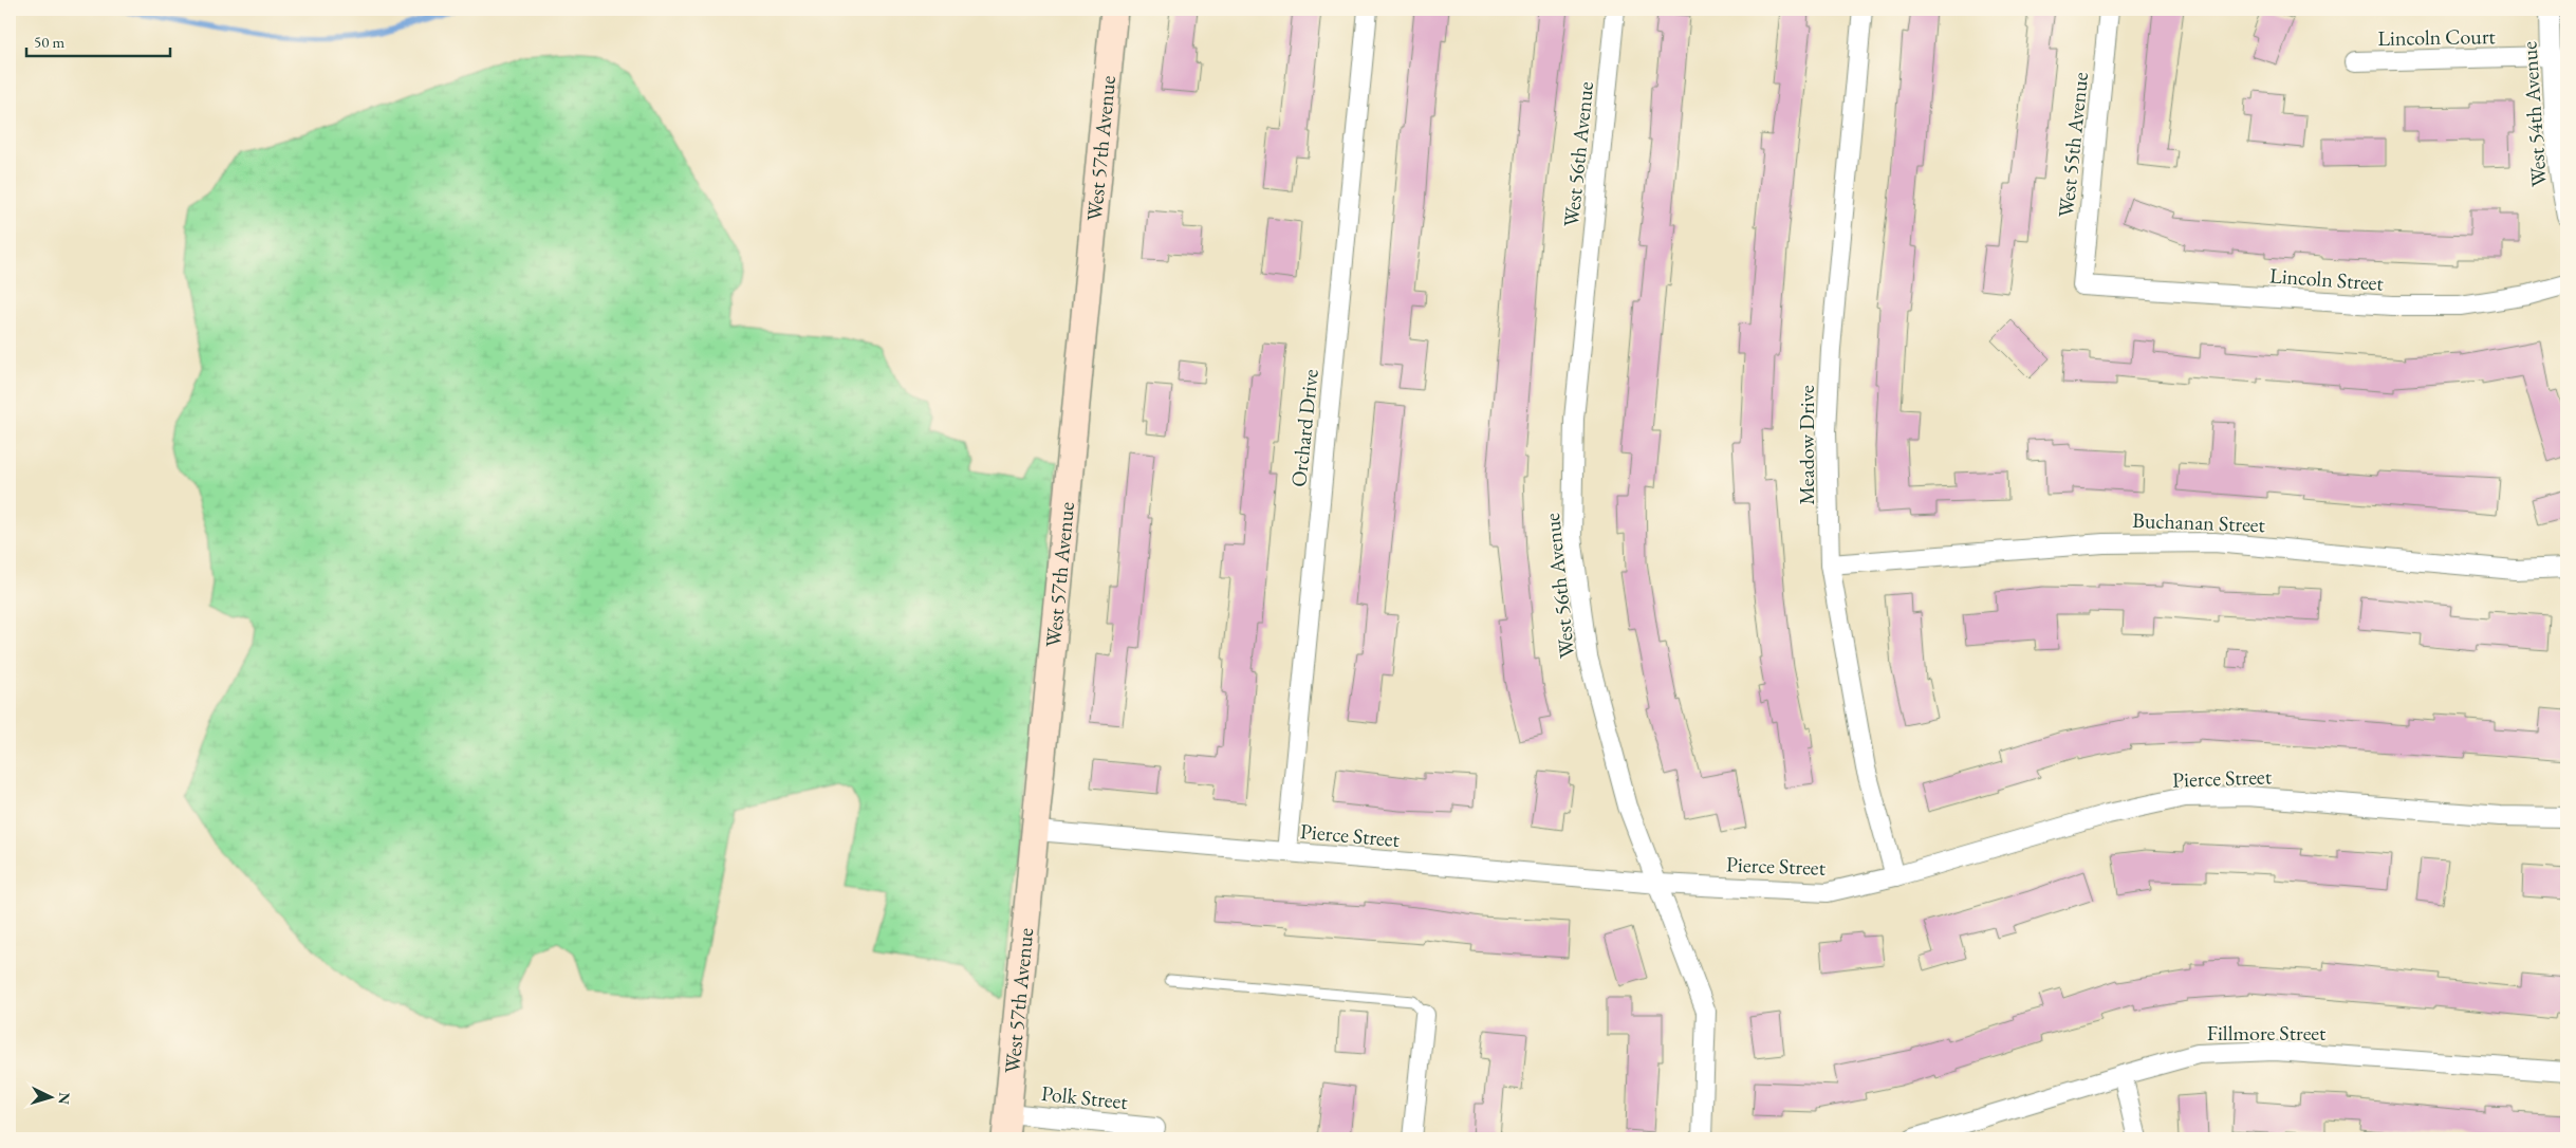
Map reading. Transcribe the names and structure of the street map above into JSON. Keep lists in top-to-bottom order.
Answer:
{
  "streets": {
    "street": [
      "Lincoln Court",
      "West 54th Avenue",
      "West 55th Avenue",
      "West 57th Avenue",
      "West 56th Avenue",
      "Lincoln Street",
      "Orchard Drive",
      "Meadow Drive",
      "Buchanan Street",
      "Pierce Street",
      "Fillmore Street",
      "Polk Street"
    ]
  },
  "crossings": [
    ["Lincoln Court", "West 54th Avenue"],
    ["West 55th Avenue", "Lincoln Street"],
    ["West 57th Avenue", "Pierce Street"],
    ["West 57th Avenue", "Polk Street"],
    ["West 56th Avenue", "Pierce Street"],
    ["Orchard Drive", "Pierce Street"],
    ["Meadow Drive", "Buchanan Street"],
    ["Meadow Drive", "Pierce Street"]
  ],
  "scale_bar": "50 m",
  "north": "right"
}
